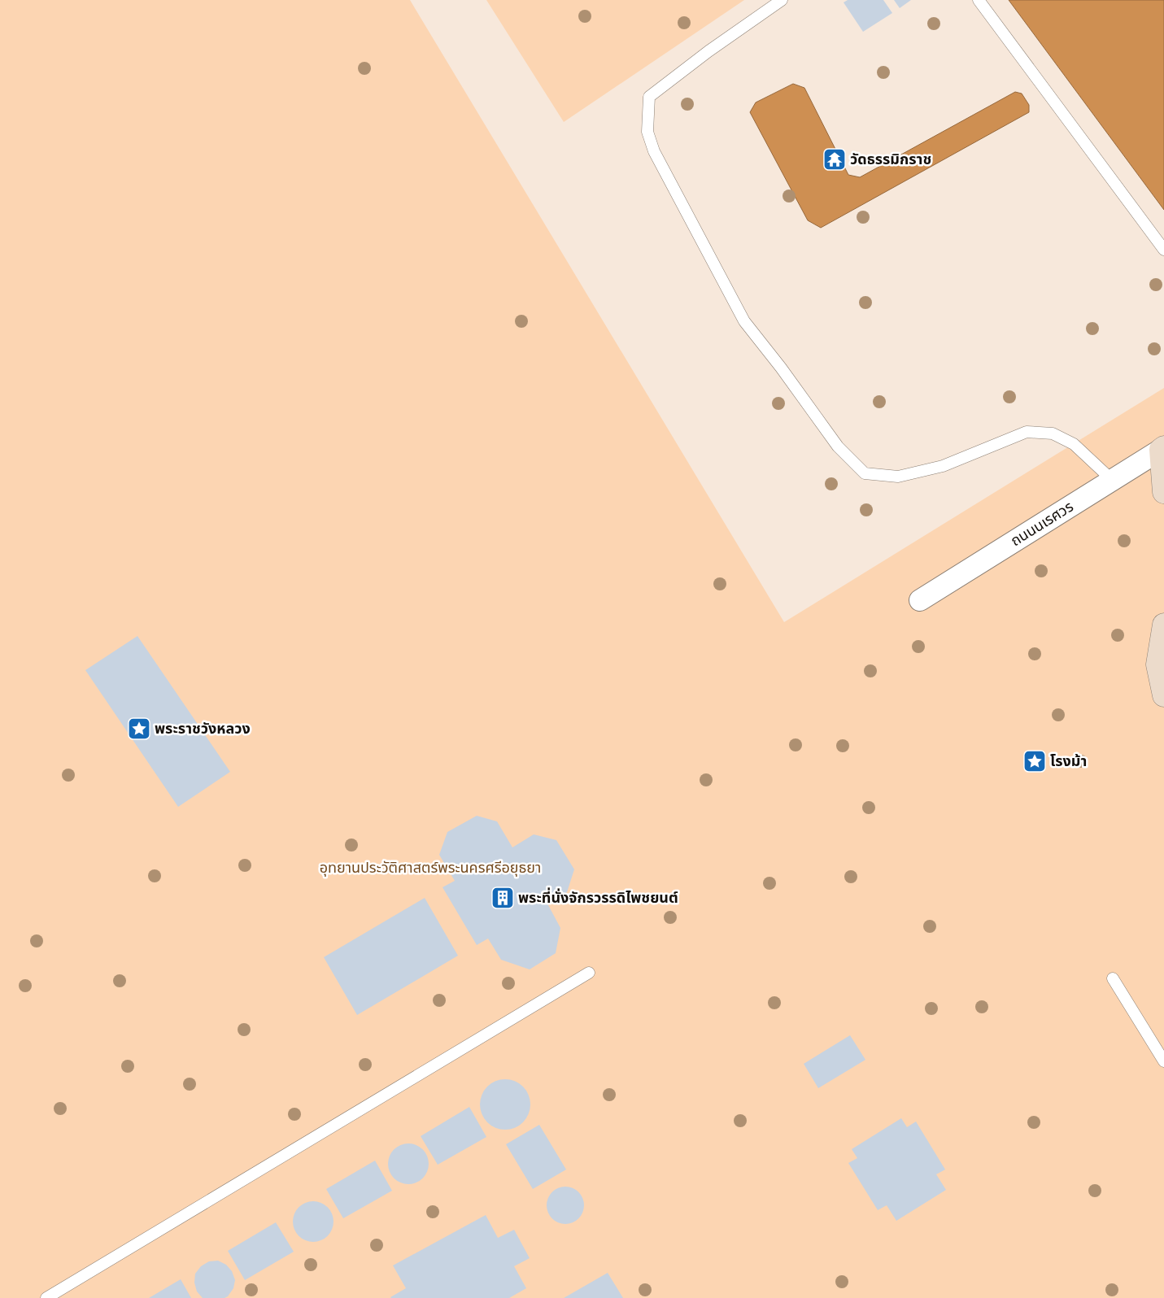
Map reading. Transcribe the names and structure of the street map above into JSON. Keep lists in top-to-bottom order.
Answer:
{
  "streets": {
    "street": ["ถนนนเรศวร"]
  },
  "parks": ["อุทยานประวัติศาสตร์พระนครศรีอยุธยา"],
  "places": {
    "temple": ["วัดธรรมิกราช"],
    "place": ["พระราชวังหลวง", "โรงม้า"],
    "building": ["พระที่นั่งจักรวรรดิไพชยนต์"]
  }
}
